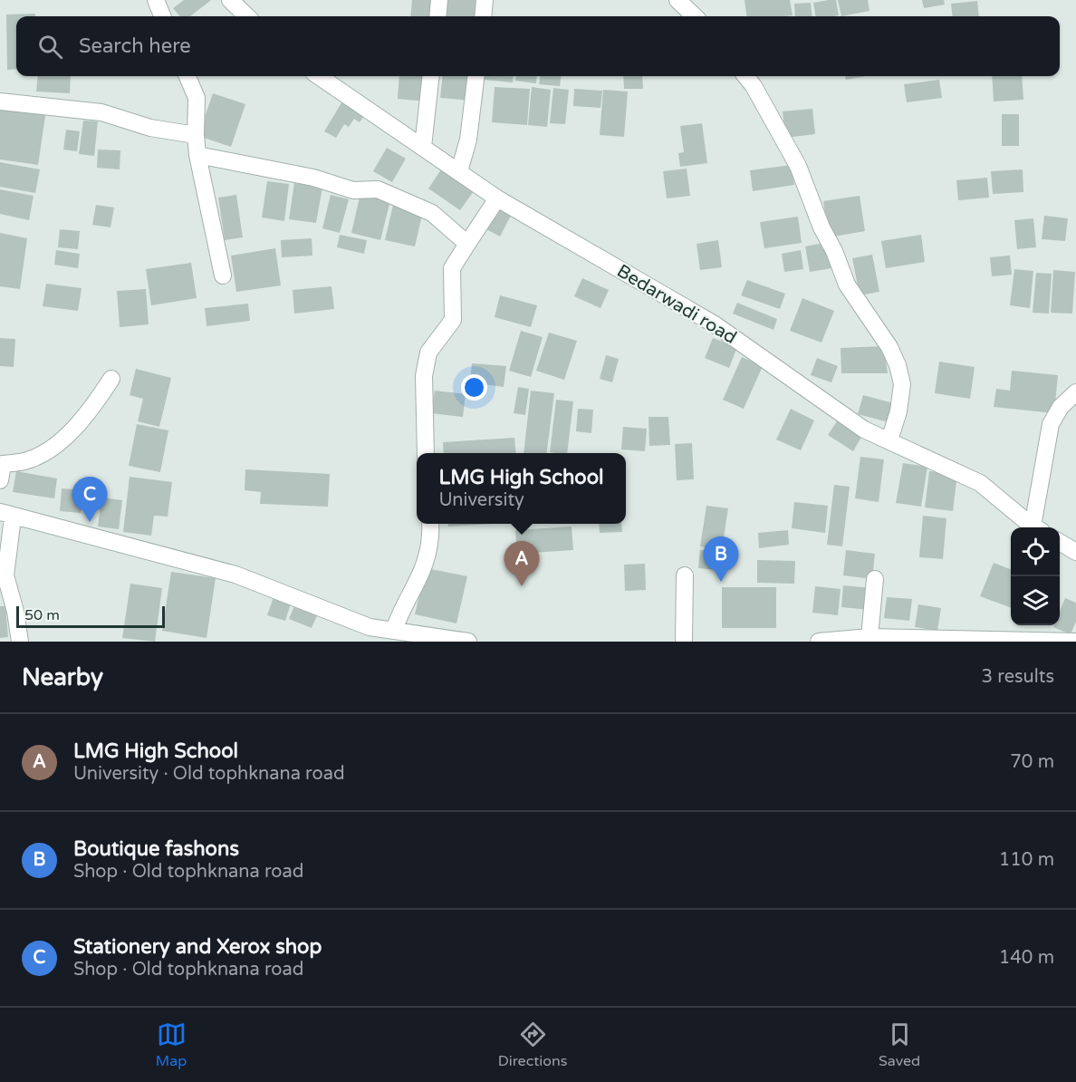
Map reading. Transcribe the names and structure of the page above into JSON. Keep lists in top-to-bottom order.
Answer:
{
  "streets": {
    "street": ["Bedarwadi road"]
  },
  "scale_bar": "50 m",
  "page": {
    "search": "Search here",
    "popup": ["LMG High School", "University"],
    "pins": ["C", "B", "A"],
    "scale": "50 m",
    "heading": ["Nearby", "3 results"],
    "list": [
      {
        "mark": "A",
        "name": "LMG High School",
        "note": "University · Old tophknana road",
        "value": "70 m"
      },
      {
        "mark": "B",
        "name": "Boutique fashons",
        "note": "Shop · Old tophknana road",
        "value": "110 m"
      },
      {
        "mark": "C",
        "name": "Stationery and Xerox shop",
        "note": "Shop · Old tophknana road",
        "value": "140 m"
      }
    ],
    "nav": ["Map", "Directions", "Saved"]
  }
}
